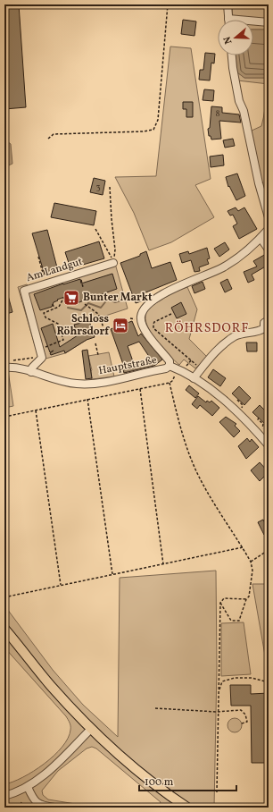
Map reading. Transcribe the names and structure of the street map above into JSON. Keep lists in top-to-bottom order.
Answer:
{
  "streets": {
    "street": ["Am Landgut", "Hauptstraße"]
  },
  "districts": ["RÖHRSDORF"],
  "places": {
    "supermarket": ["Bunter Markt"],
    "hotel": ["Schloss Röhrsdorf"]
  },
  "house_numbers": ["8", "3"],
  "scale_bar": "100 m",
  "north": "left"
}
